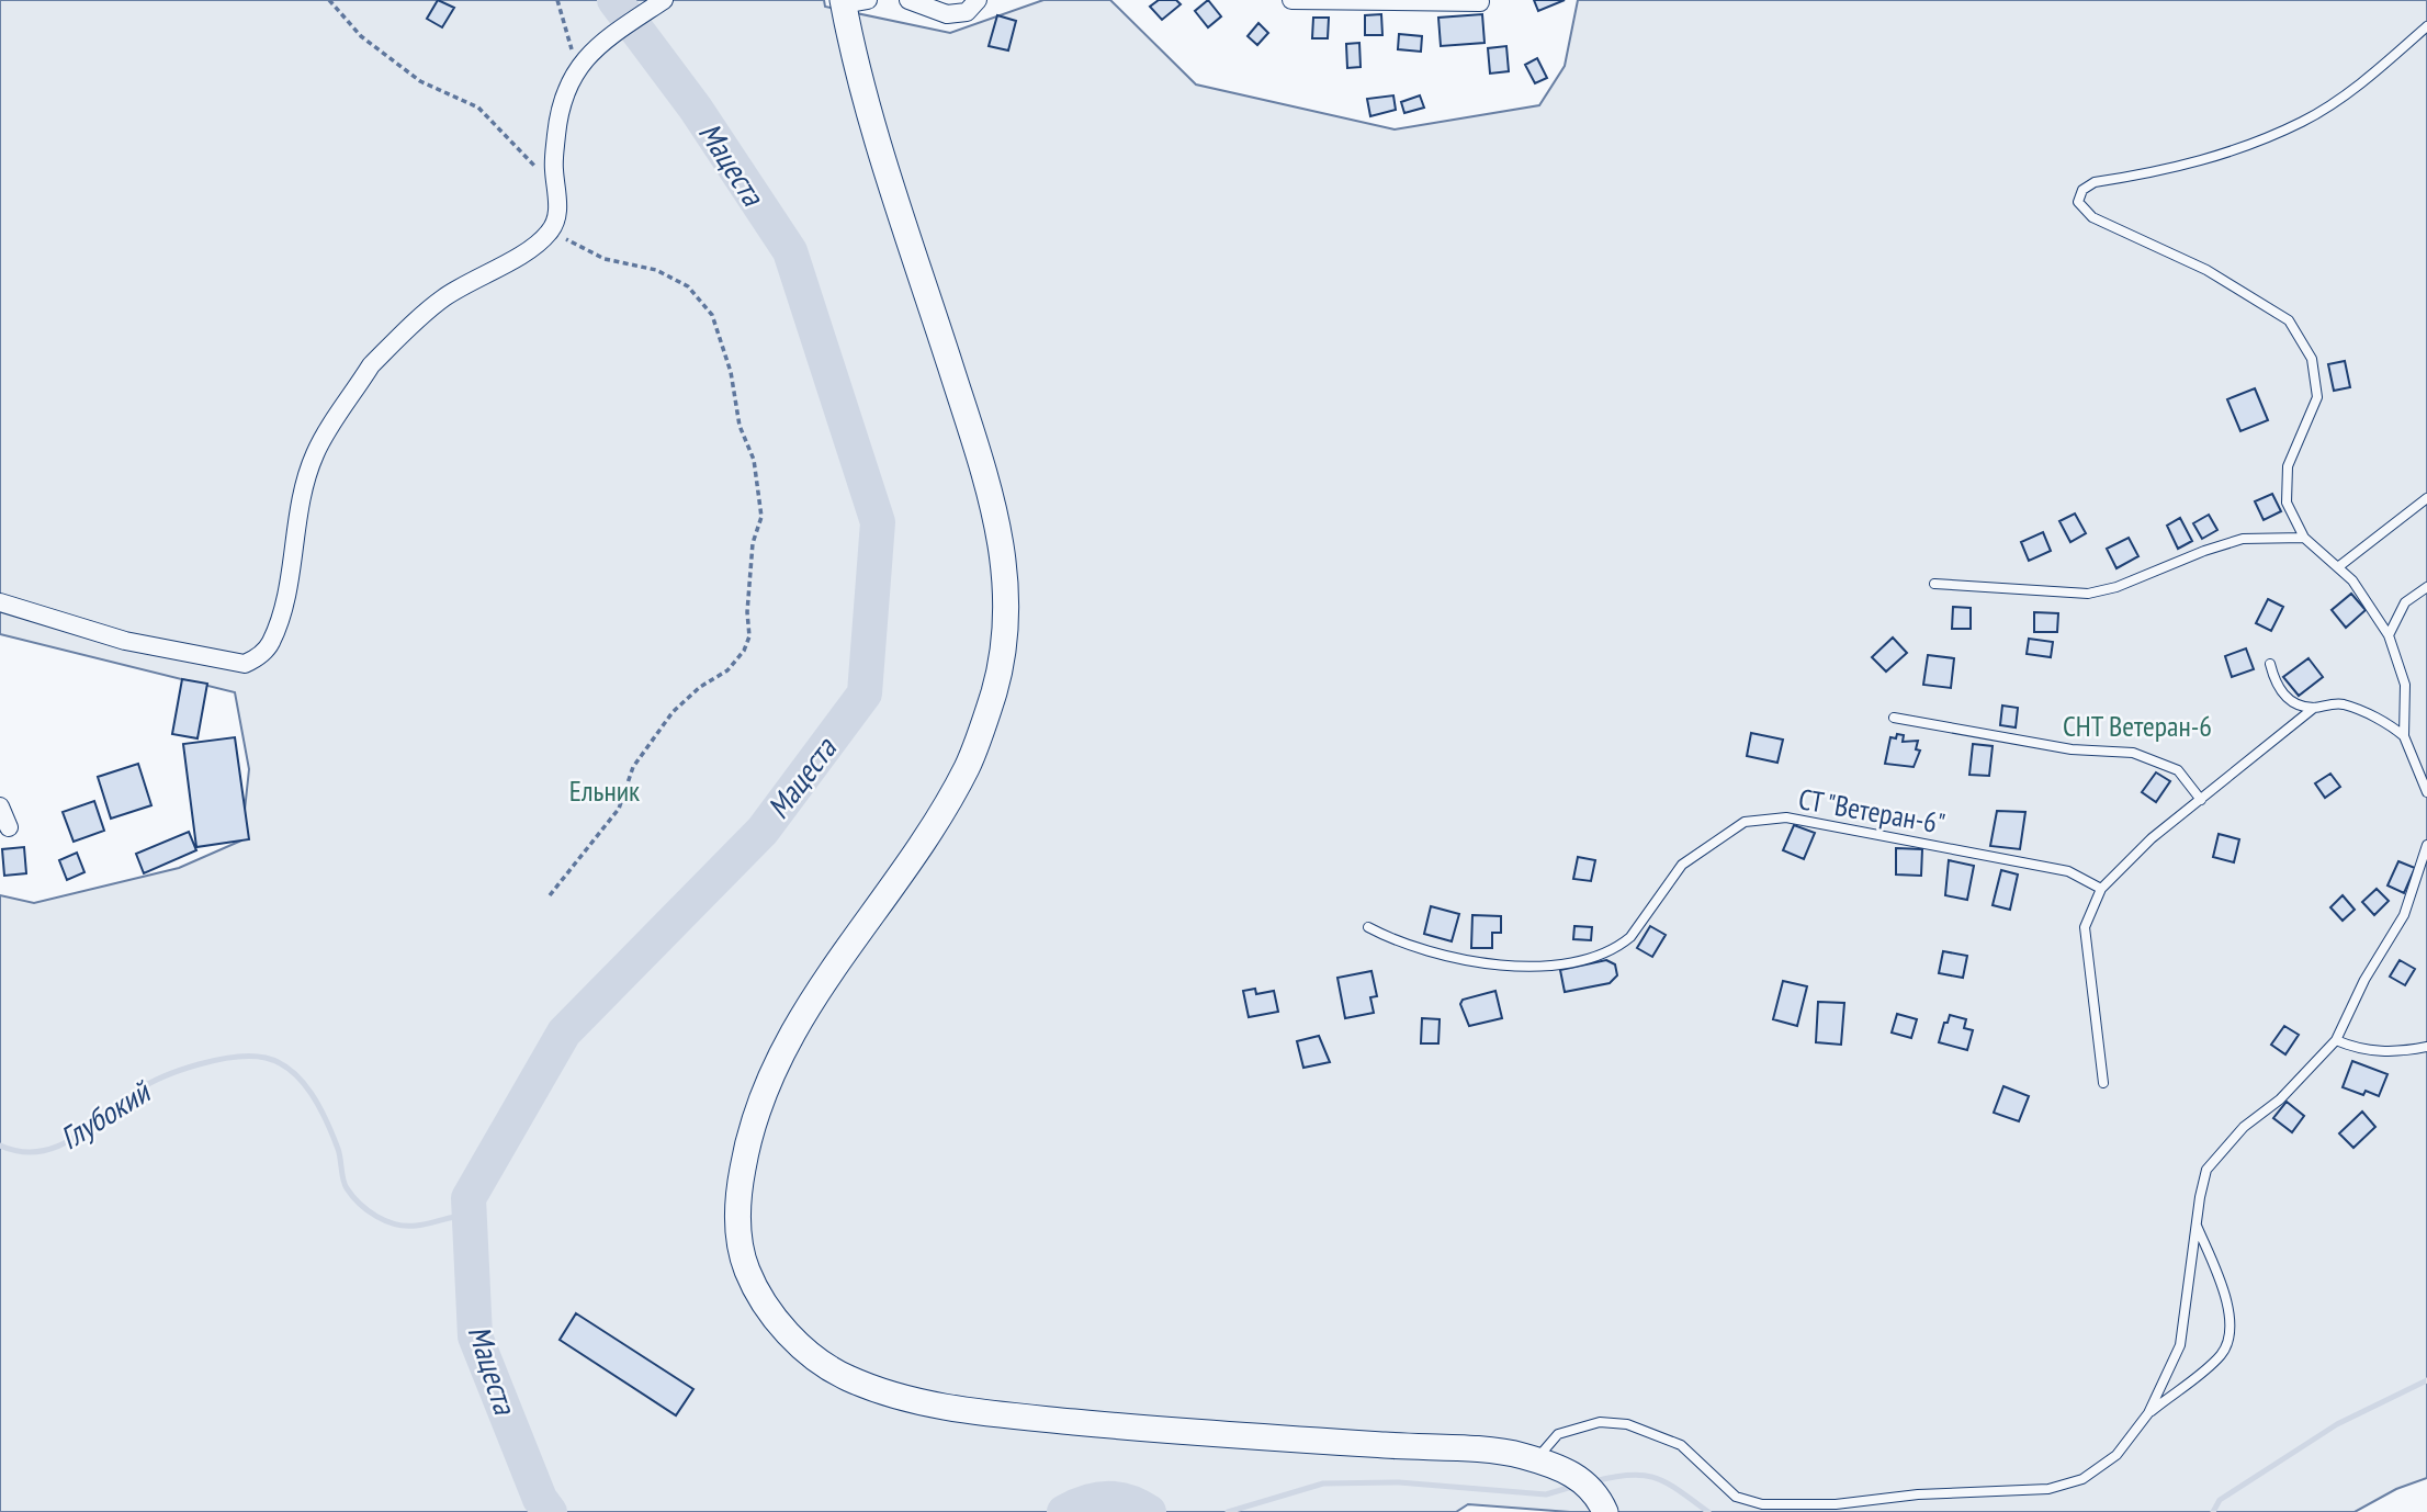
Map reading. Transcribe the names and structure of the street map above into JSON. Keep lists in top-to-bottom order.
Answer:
{
  "streets": {
    "lane": ["СТ \"Ветеран-6\""]
  },
  "water": ["Мацеста", "Глубокий"],
  "parks": ["СНТ Ветеран-6", "Ельник"]
}
